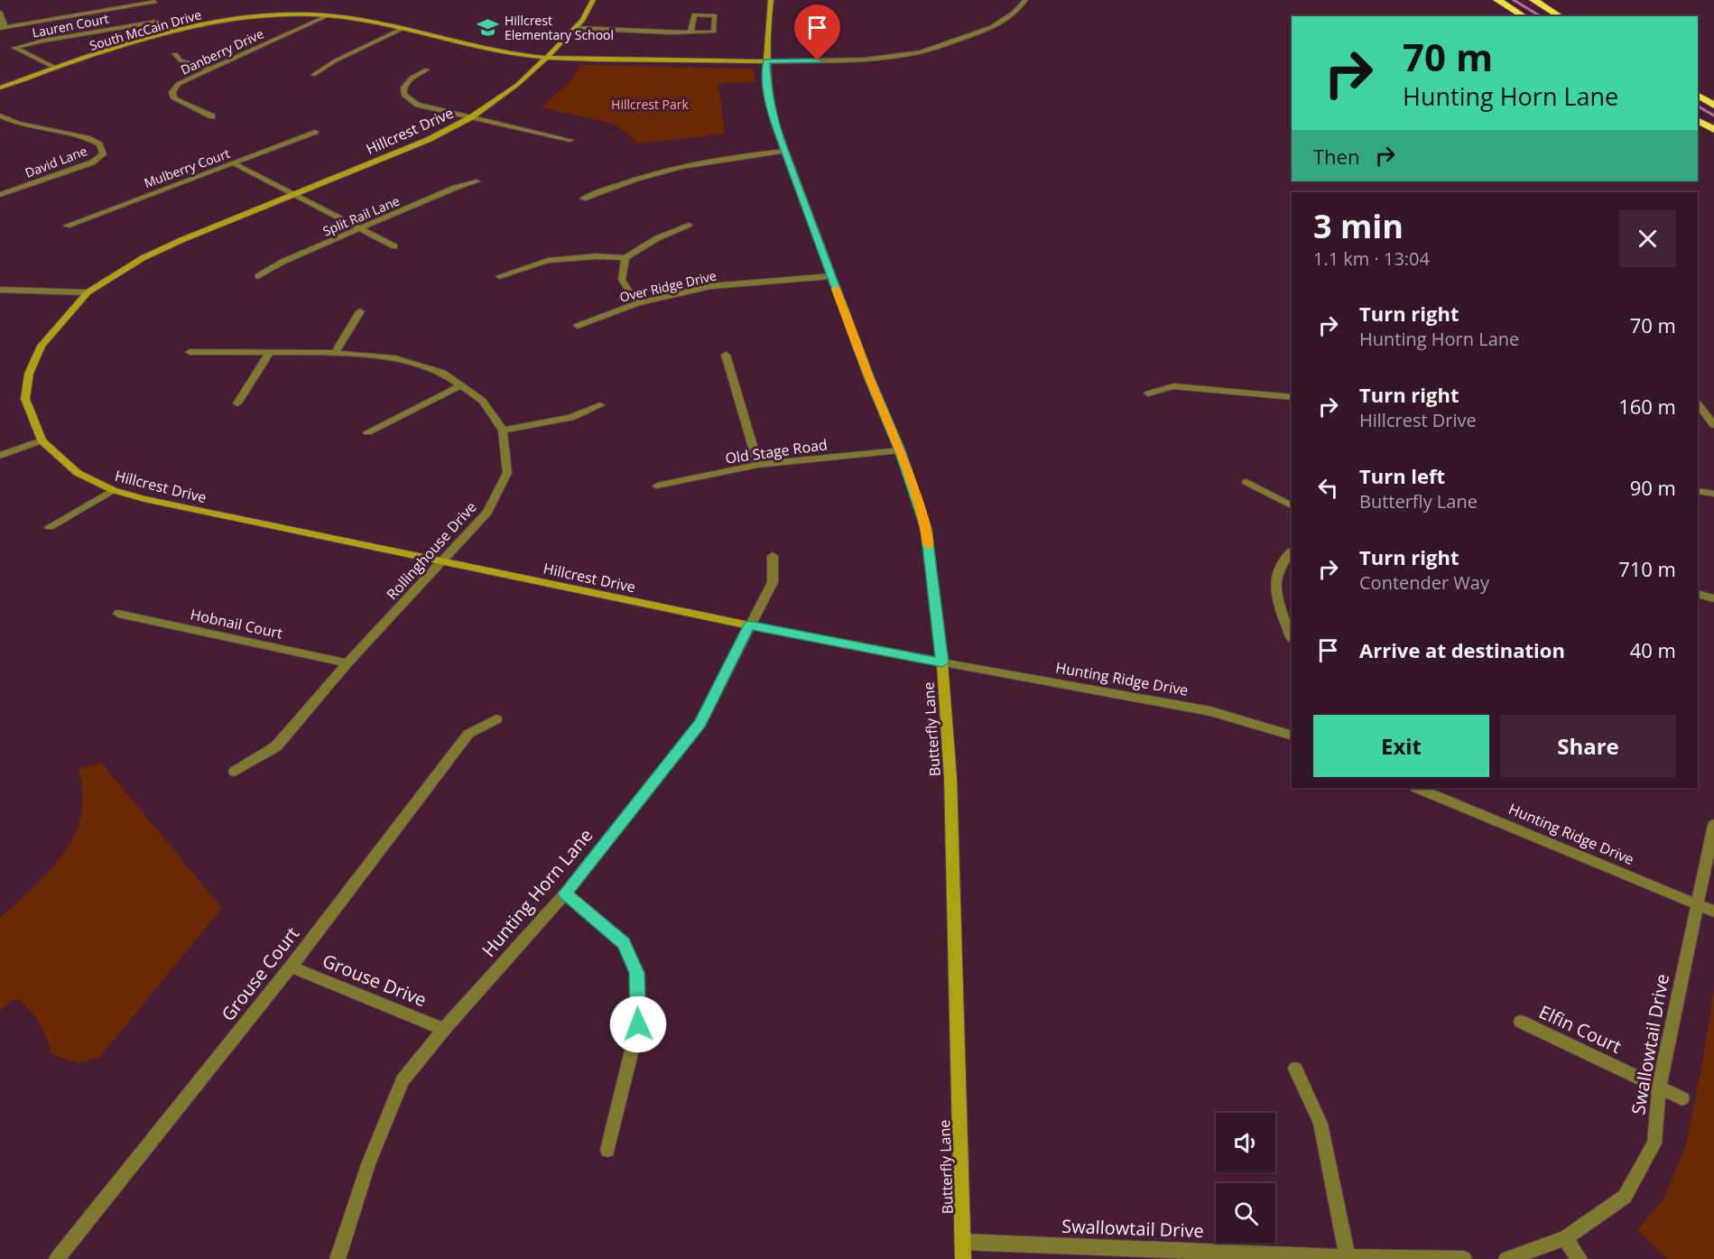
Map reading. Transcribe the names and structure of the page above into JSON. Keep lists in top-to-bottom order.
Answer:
{
  "streets": {
    "street": [
      "Lauren Court",
      "South McCain Drive",
      "Danberry Drive",
      "Hillcrest Drive",
      "David Lane",
      "Mulberry Court",
      "Split Rail Lane",
      "Over Ridge Drive",
      "Old Stage Road",
      "Rollinghouse Drive",
      "Hobnail Court",
      "Hunting Ridge Drive",
      "Butterfly Lane",
      "Hunting Horn Lane",
      "Grouse Court",
      "Grouse Drive",
      "Elfin Court",
      "Swallowtail Drive"
    ]
  },
  "crossings": [
    ["Lauren Court", "South McCain Drive"],
    ["South McCain Drive", "Danberry Drive"],
    ["South McCain Drive", "Hillcrest Drive"],
    ["South McCain Drive", "Butterfly Lane"],
    ["Hillcrest Drive", "Rollinghouse Drive"],
    ["Hillcrest Drive", "Hunting Ridge Drive"],
    ["Hillcrest Drive", "Butterfly Lane"],
    ["Hillcrest Drive", "Hunting Horn Lane"],
    ["Over Ridge Drive", "Butterfly Lane"],
    ["Old Stage Road", "Butterfly Lane"],
    ["Rollinghouse Drive", "Hobnail Court"],
    ["Hunting Ridge Drive", "Butterfly Lane"],
    ["Hunting Ridge Drive", "Swallowtail Drive"],
    ["Butterfly Lane", "Swallowtail Drive"],
    ["Hunting Horn Lane", "Grouse Drive"],
    ["Grouse Court", "Grouse Drive"],
    ["Elfin Court", "Swallowtail Drive"]
  ],
  "parks": ["Hillcrest Park"],
  "places": {
    "school or university": ["Hillcrest Elementary School"]
  },
  "page": {
    "turn": ["70 m", "Hunting Horn Lane"],
    "then": "Then",
    "heading": ["3 min", "1.1 km · 13:04"],
    "list": [
      {
        "name": "Turn right",
        "note": "Hunting Horn Lane",
        "value": "70 m"
      },
      {
        "name": "Turn right",
        "note": "Hillcrest Drive",
        "value": "160 m"
      },
      {
        "name": "Turn left",
        "note": "Butterfly Lane",
        "value": "90 m"
      },
      {
        "name": "Turn right",
        "note": "Contender Way",
        "value": "710 m"
      },
      {
        "name": "Arrive at destination",
        "value": "40 m"
      }
    ],
    "buttons": ["Exit", "Share"]
  }
}
